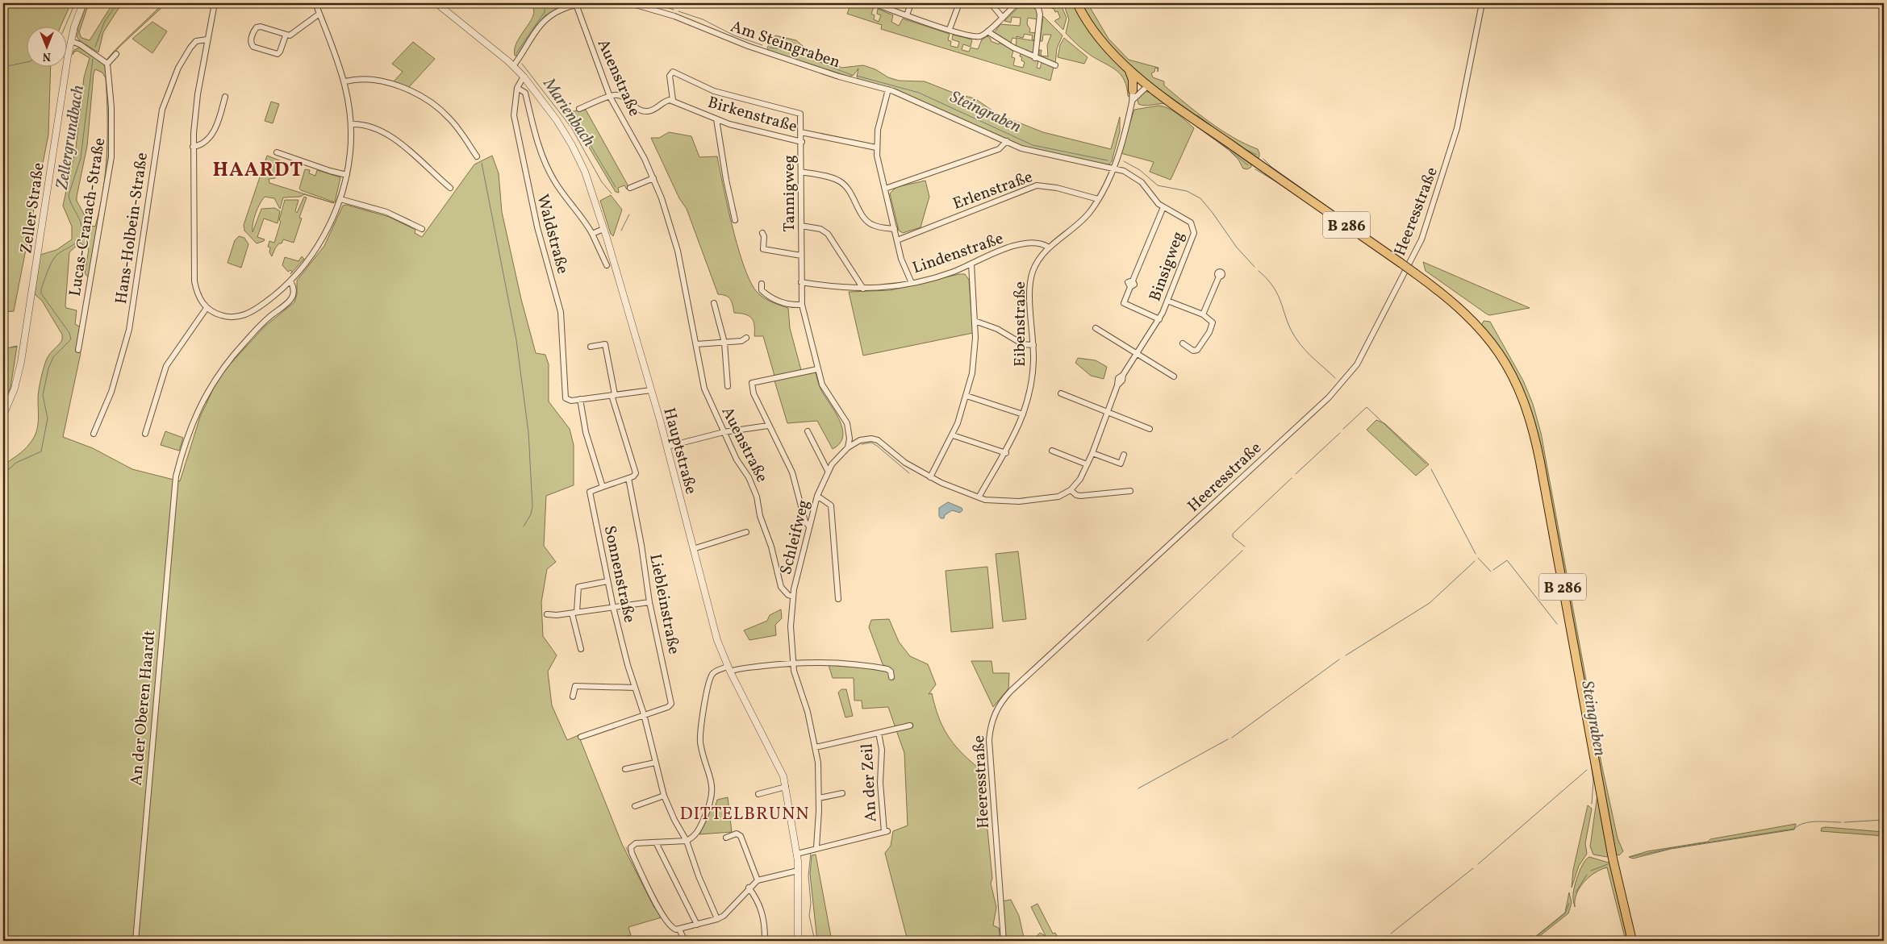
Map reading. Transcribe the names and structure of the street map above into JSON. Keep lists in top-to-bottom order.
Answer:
{
  "streets": {
    "main road": ["B 286"],
    "street": [
      "Am Steingraben",
      "Auenstraße",
      "Birkenstraße",
      "Erlenstraße",
      "Tannigweg",
      "Zeller Straße",
      "Heeresstraße",
      "Lucas-Cranach-Straße",
      "Hans-Holbein-Straße",
      "Waldstraße",
      "Lindenstraße",
      "Binsigweg",
      "Eibenstraße",
      "Hauptstraße",
      "Schleifweg",
      "Sonnenstraße",
      "Liebleinstraße",
      "An der Oberen Haardt",
      "An der Zeil"
    ]
  },
  "crossings": [
    ["Am Steingraben", "Binsigweg"],
    ["Am Steingraben", "Eibenstraße"],
    ["Auenstraße", "Schleifweg"],
    ["Birkenstraße", "Tannigweg"],
    ["Erlenstraße", "Eibenstraße"],
    ["Tannigweg", "Lindenstraße"],
    ["Tannigweg", "Schleifweg"],
    ["Waldstraße", "Hauptstraße"],
    ["Lindenstraße", "Eibenstraße"],
    ["Binsigweg", "Eibenstraße"],
    ["Hauptstraße", "An der Zeil"],
    ["Schleifweg", "An der Zeil"],
    ["Sonnenstraße", "Liebleinstraße"]
  ],
  "districts": ["HAARDT", "DITTELBRUNN"],
  "water": ["Steingraben", "Marienbach", "Zellergrundbach"],
  "north": "bottom"
}
